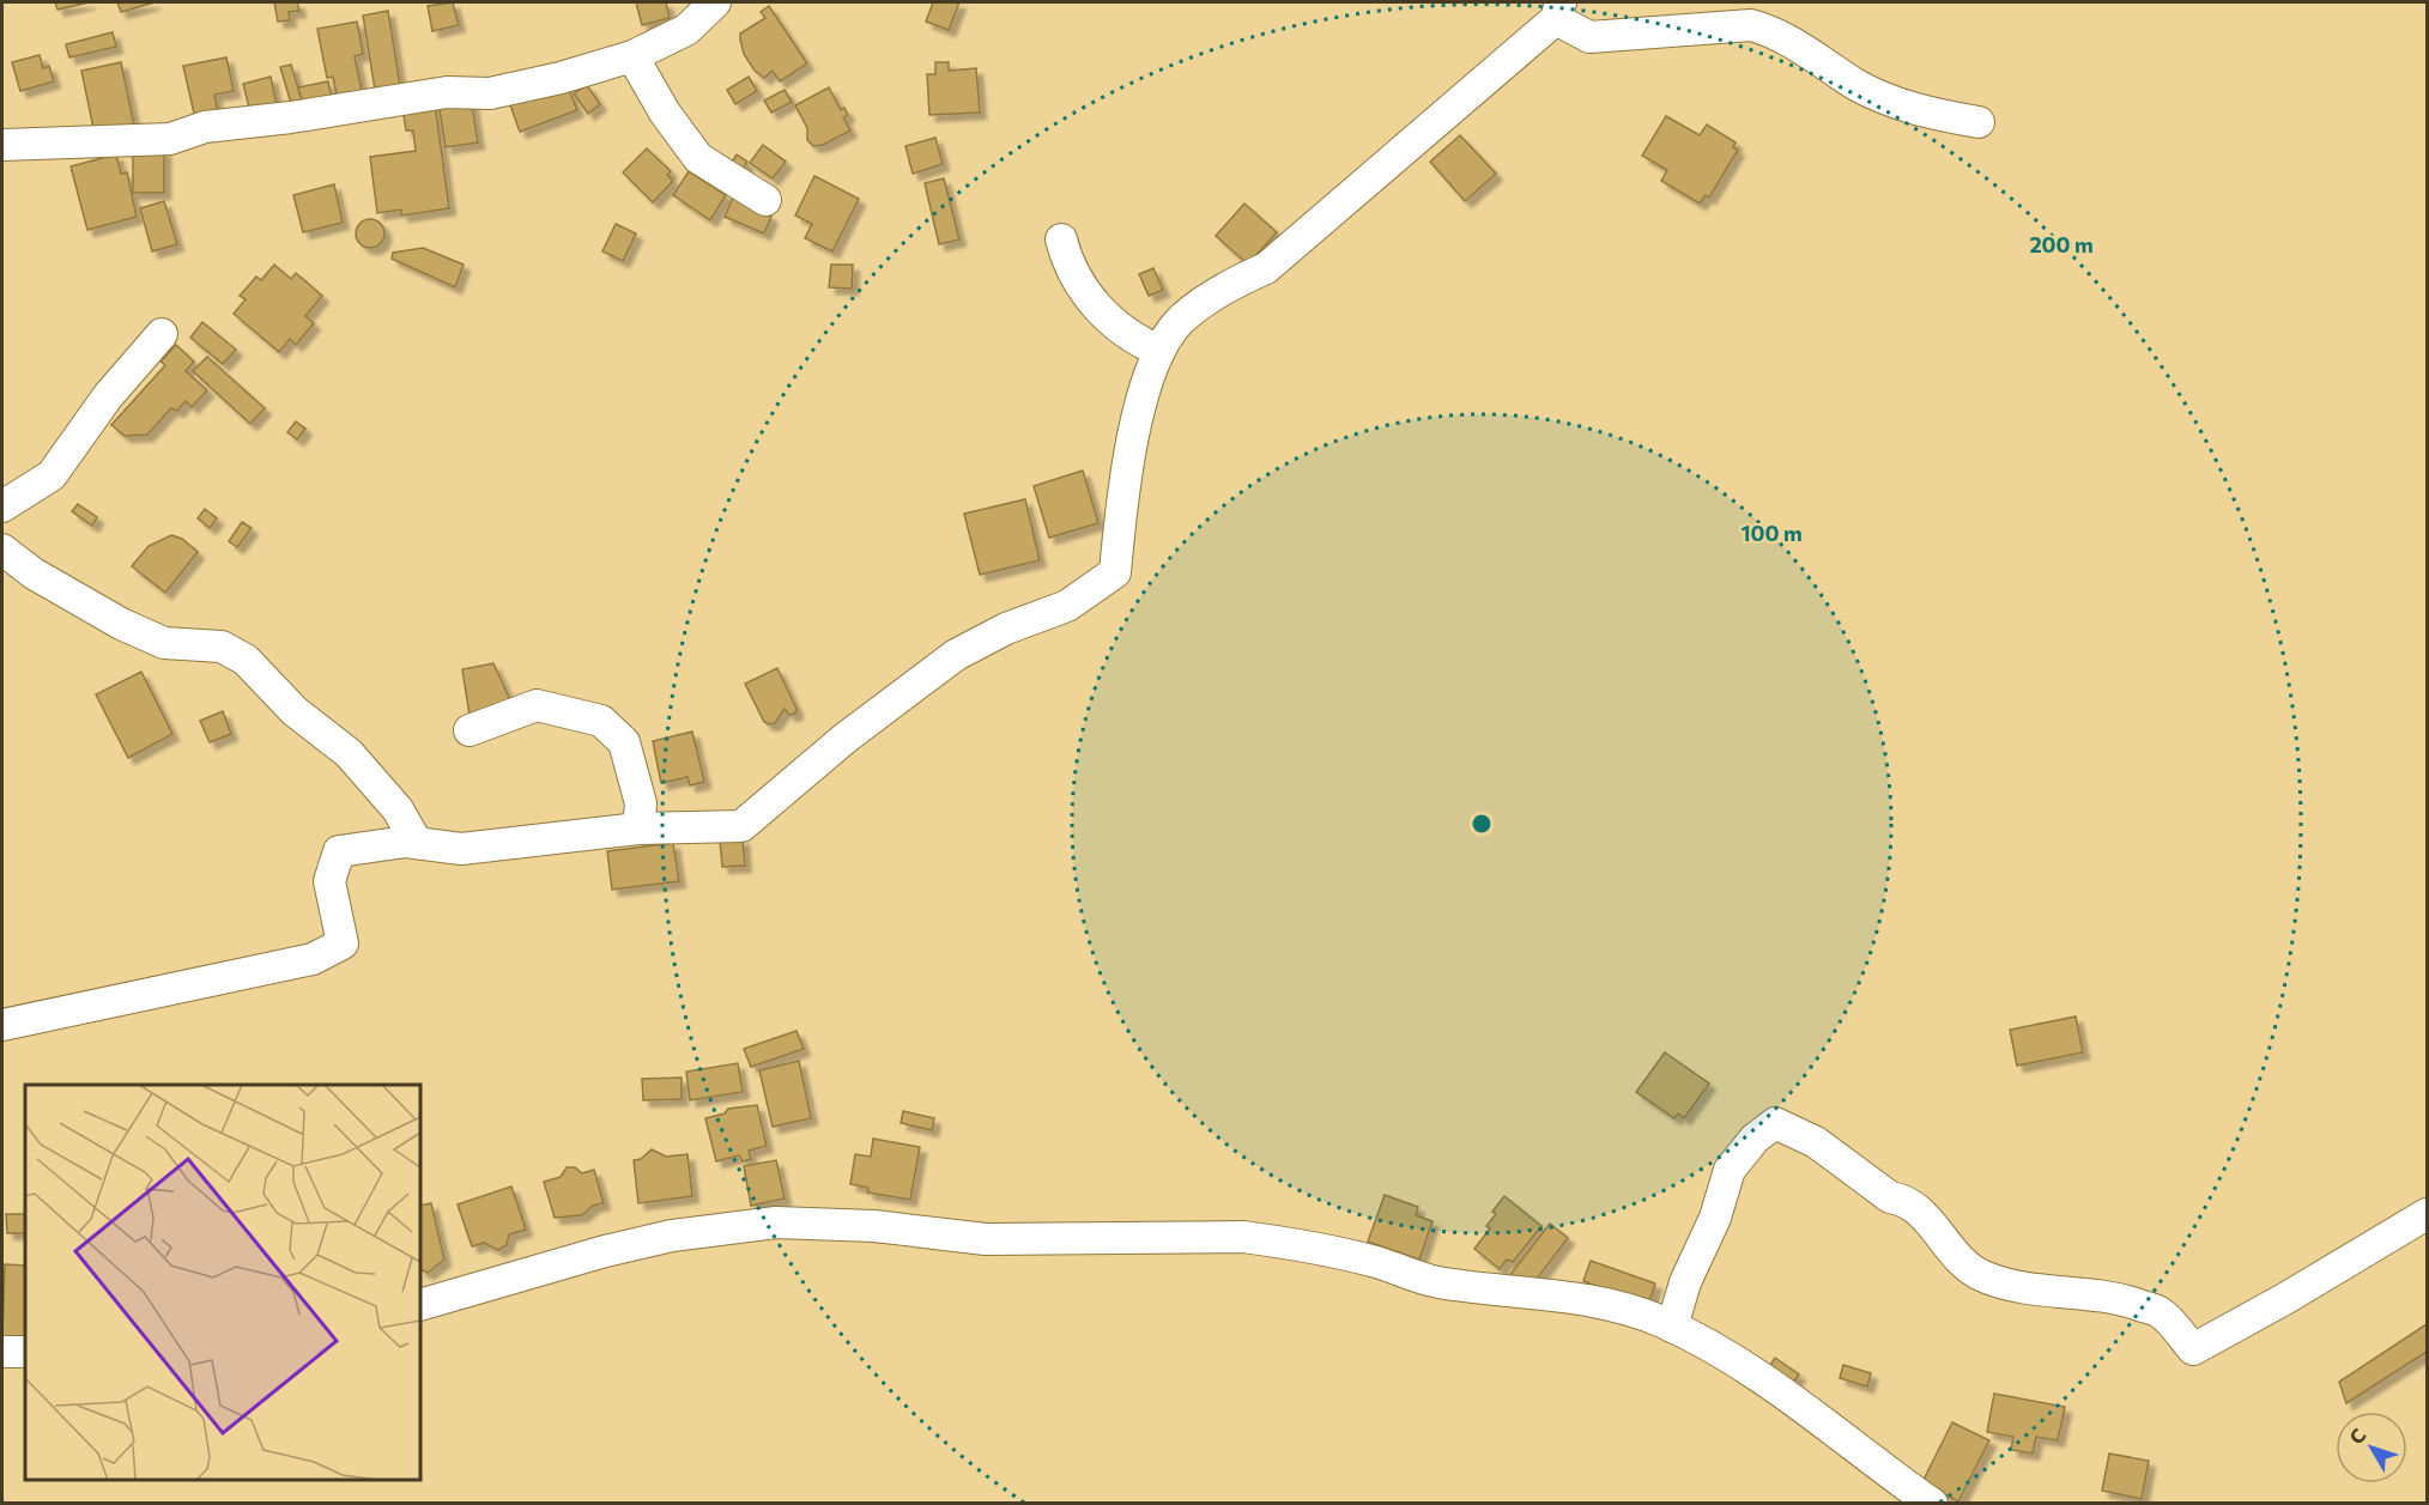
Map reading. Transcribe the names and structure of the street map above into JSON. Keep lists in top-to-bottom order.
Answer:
{
  "north": "top left",
  "rings": ["200 m", "100 m"]
}
